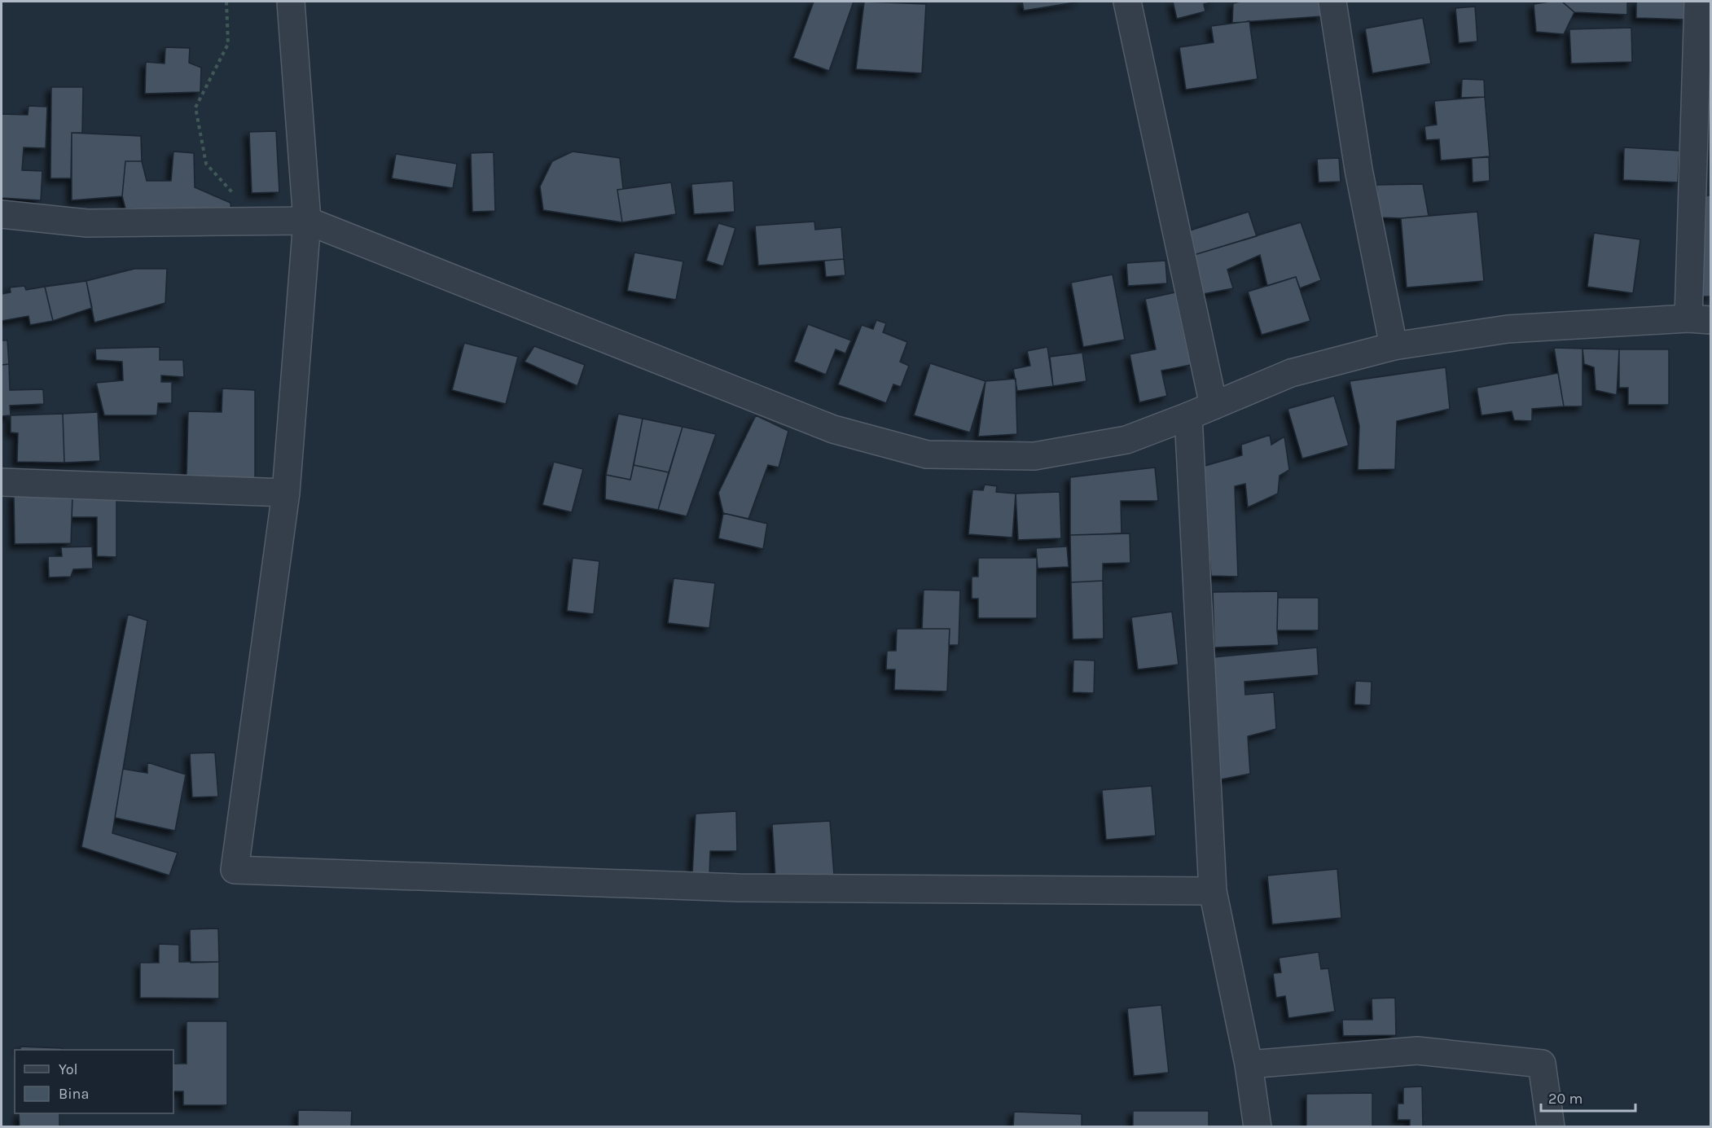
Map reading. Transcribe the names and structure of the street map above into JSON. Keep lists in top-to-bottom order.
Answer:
{
  "legend": ["Yol", "Bina"],
  "scale_bar": "20 m"
}
